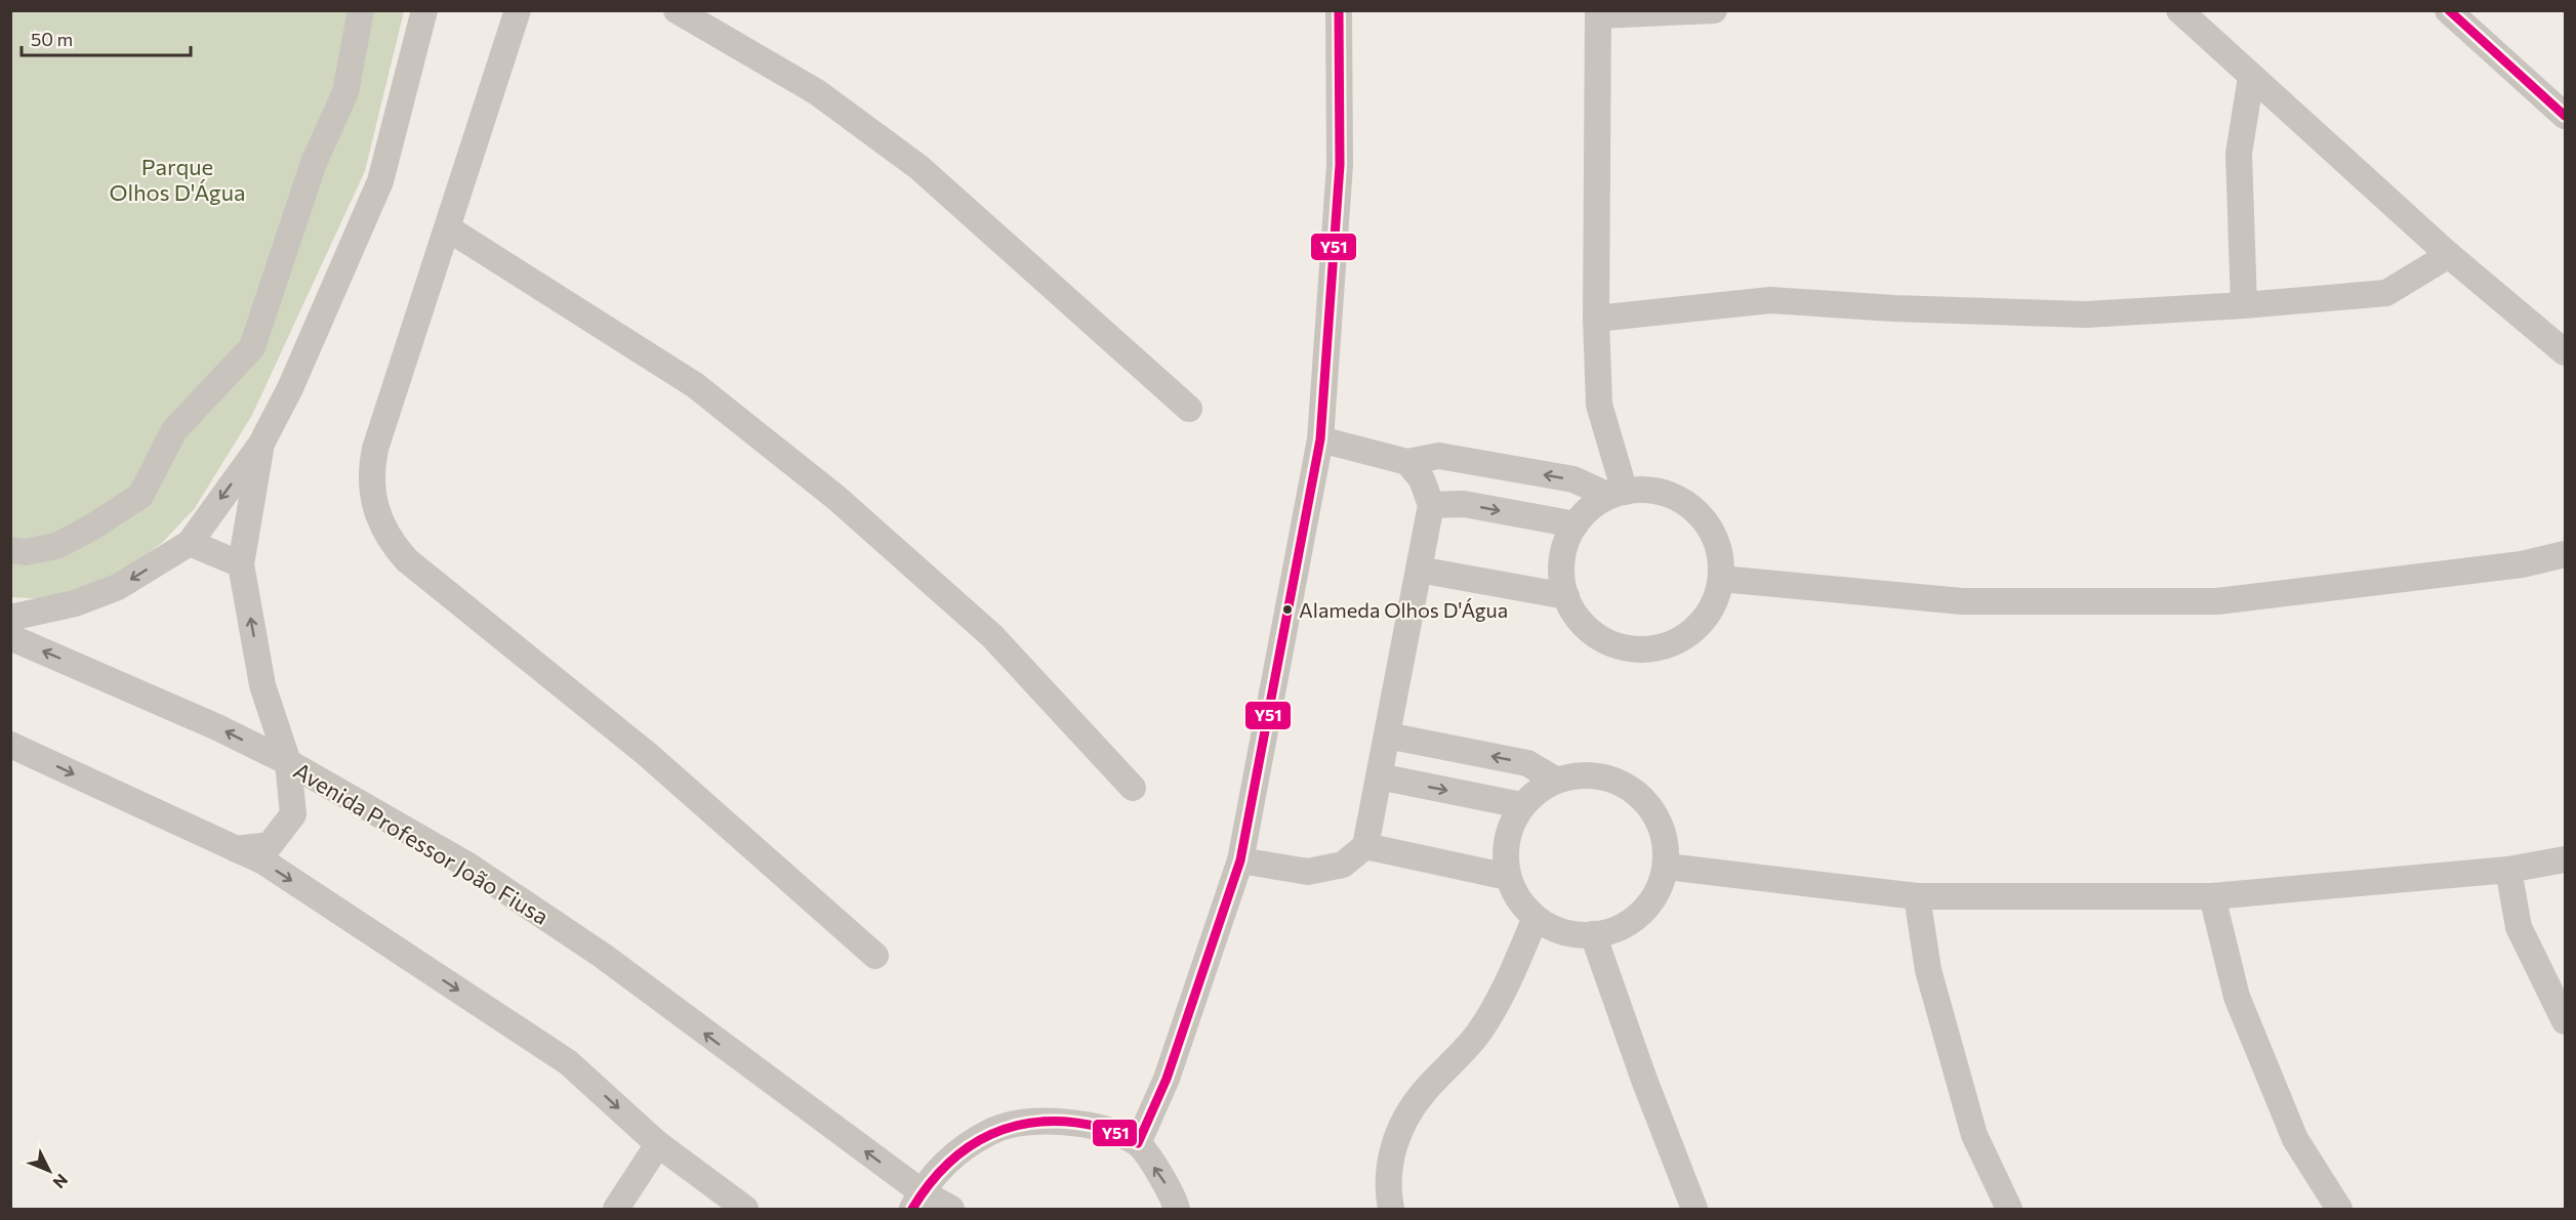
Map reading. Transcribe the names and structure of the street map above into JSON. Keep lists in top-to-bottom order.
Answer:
{
  "streets": {
    "street": ["Avenida Professor João Fiusa"]
  },
  "parks": ["Parque Olhos D'Água"],
  "places": ["Alameda Olhos D'Água"],
  "lines": ["transit line Y51"],
  "scale_bar": "50 m",
  "north": "bottom right"
}
